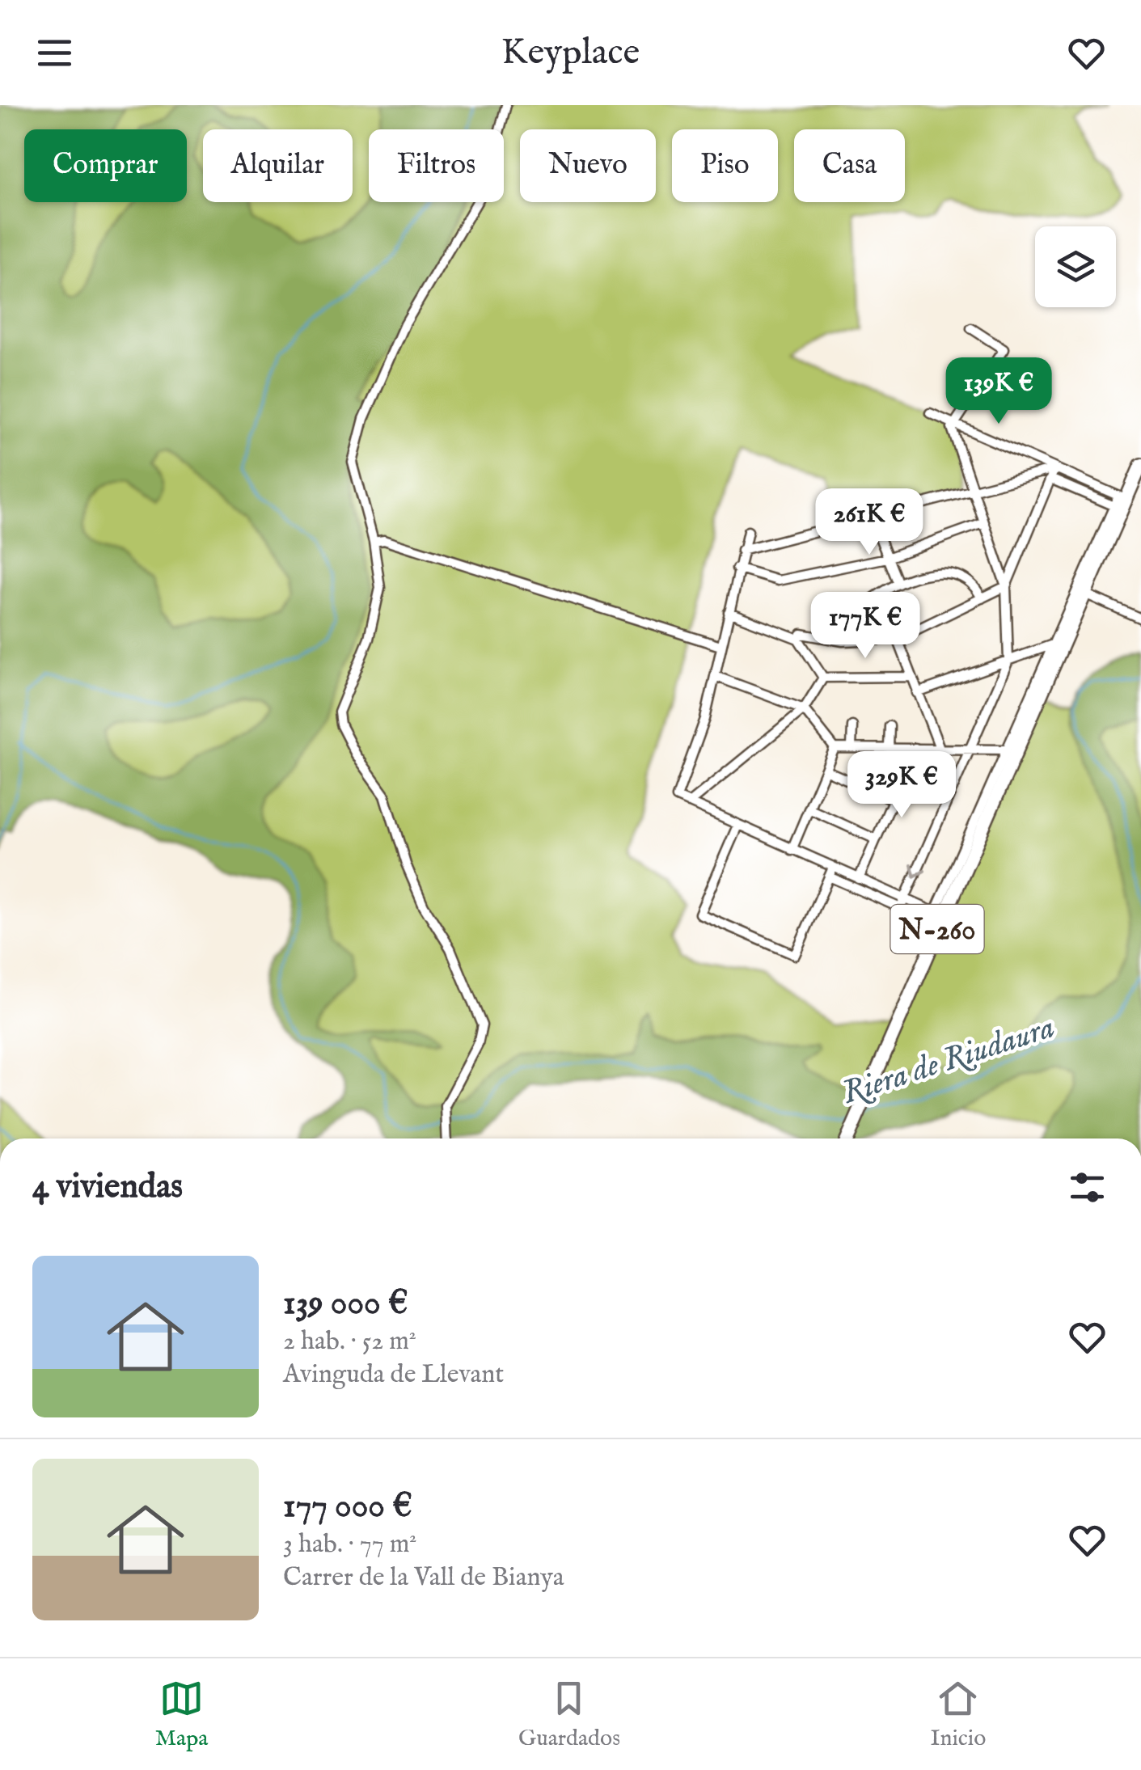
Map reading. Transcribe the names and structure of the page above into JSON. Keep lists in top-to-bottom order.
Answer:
{
  "streets": {
    "main road": ["N-260"]
  },
  "water": ["Riera de Riudaura"],
  "page": {
    "header": "Keyplace",
    "chip": [
      "Comprar",
      "Alquilar",
      "Filtros",
      "Nuevo",
      "Piso",
      "Casa"
    ],
    "price": [
      "139K €",
      "261K €",
      "177K €",
      "329K €"
    ],
    "heading": "4 viviendas",
    "list": [
      {
        "name": "139 000 €",
        "note": "2 hab. · 52 m² · Avinguda de Llevant"
      },
      {
        "name": "177 000 €",
        "note": "3 hab. · 77 m² · Carrer de la Vall de Bianya"
      }
    ],
    "tabs": ["Mapa", "Guardados", "Inicio"]
  }
}
